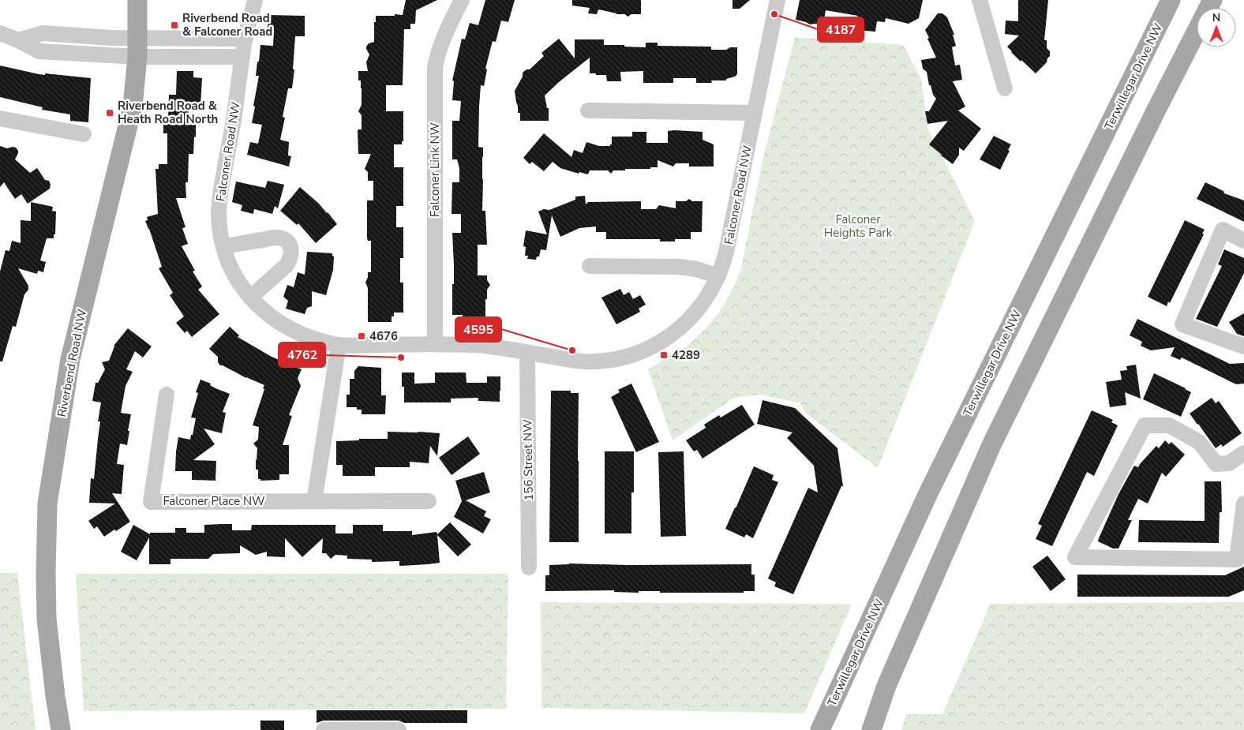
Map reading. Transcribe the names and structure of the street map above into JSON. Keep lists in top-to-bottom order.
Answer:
{
  "streets": {
    "main road": ["Terwillegar Drive NW", "Riverbend Road NW"],
    "street": [
      "Falconer Road NW",
      "Falconer Link NW",
      "156 Street NW",
      "Falconer Place NW"
    ]
  },
  "crossings": [
    ["Falconer Road NW", "Falconer Link NW"],
    ["Falconer Road NW", "156 Street NW"]
  ],
  "parks": ["Falconer Heights Park"],
  "places": {
    "other": ["4187", "4595", "4762"],
    "transit": [
      "Riverbend Road & Falconer Road",
      "Riverbend Road & Heath Road North",
      "4676",
      "4289"
    ]
  },
  "north": "top"
}
